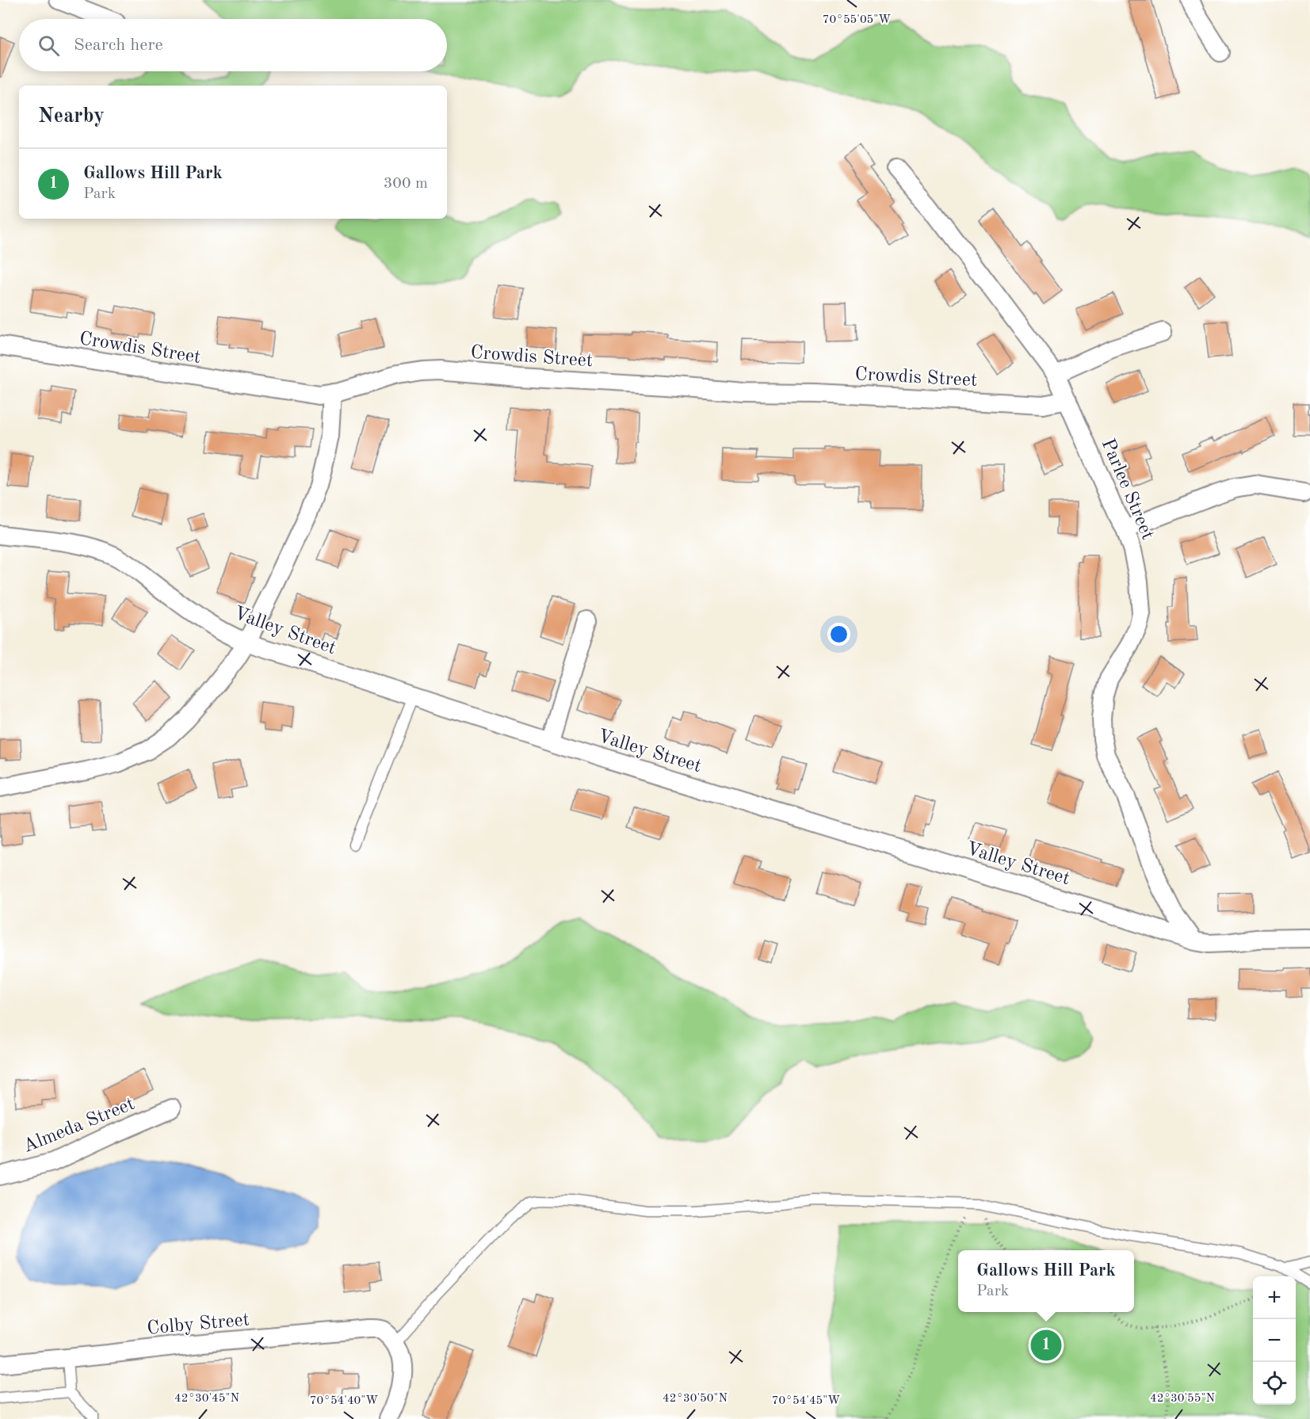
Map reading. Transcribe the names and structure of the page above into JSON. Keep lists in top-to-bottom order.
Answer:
{
  "streets": {
    "street": [
      "Crowdis Street",
      "Parlee Street",
      "Valley Street",
      "Almeda Street",
      "Colby Street"
    ]
  },
  "crossings": [
    ["Crowdis Street", "Parlee Street"],
    ["Parlee Street", "Valley Street"]
  ],
  "page": {
    "search": "Search here",
    "heading": "Nearby",
    "list": [
      {
        "mark": "1",
        "name": "Gallows Hill Park",
        "note": "Park",
        "value": "300 m"
      }
    ],
    "popup": ["Gallows Hill Park", "Park"],
    "map_buttons": ["+", "−"],
    "pins": "1"
  },
  "coordinates": [
    "70°55'05\"W",
    "42°30'45\"N",
    "42°30'50\"N",
    "42°30'55\"N",
    "70°54'40\"W",
    "70°54'45\"W"
  ]
}
